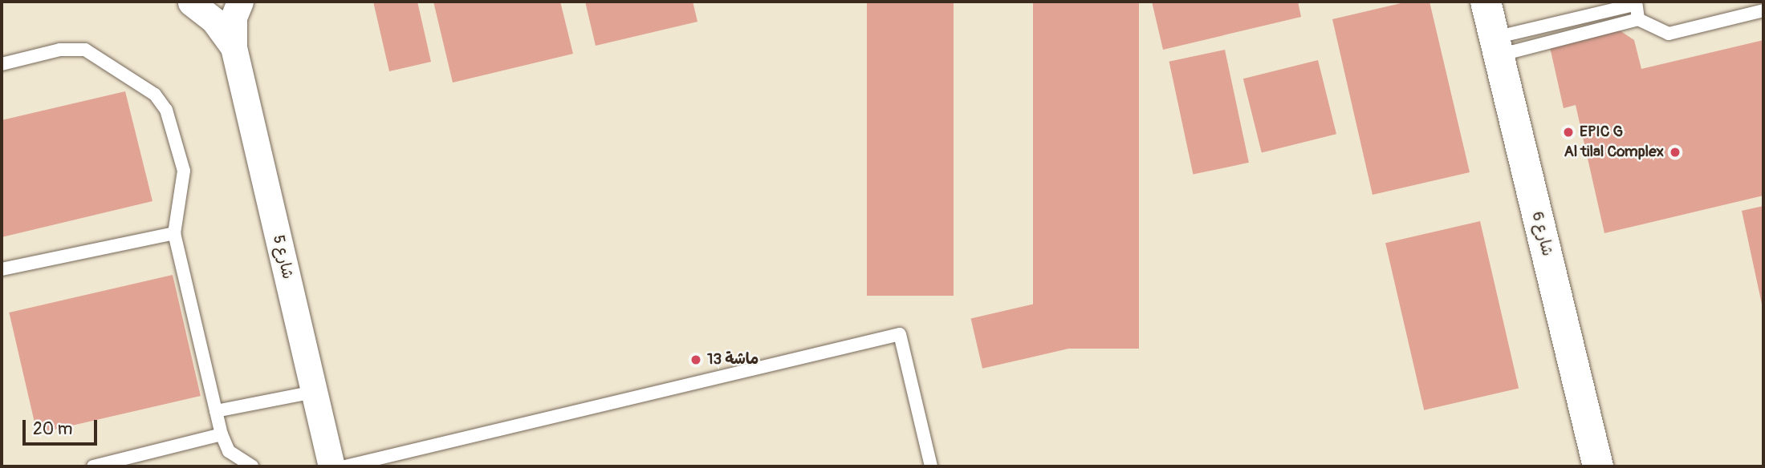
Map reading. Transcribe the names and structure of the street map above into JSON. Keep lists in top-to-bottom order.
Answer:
{
  "streets": {
    "street": ["شارع 6", "شارع 5"]
  },
  "places": ["EPIC G", "Al tilal Complex", "ماشة 13"],
  "scale_bar": "20 m"
}
